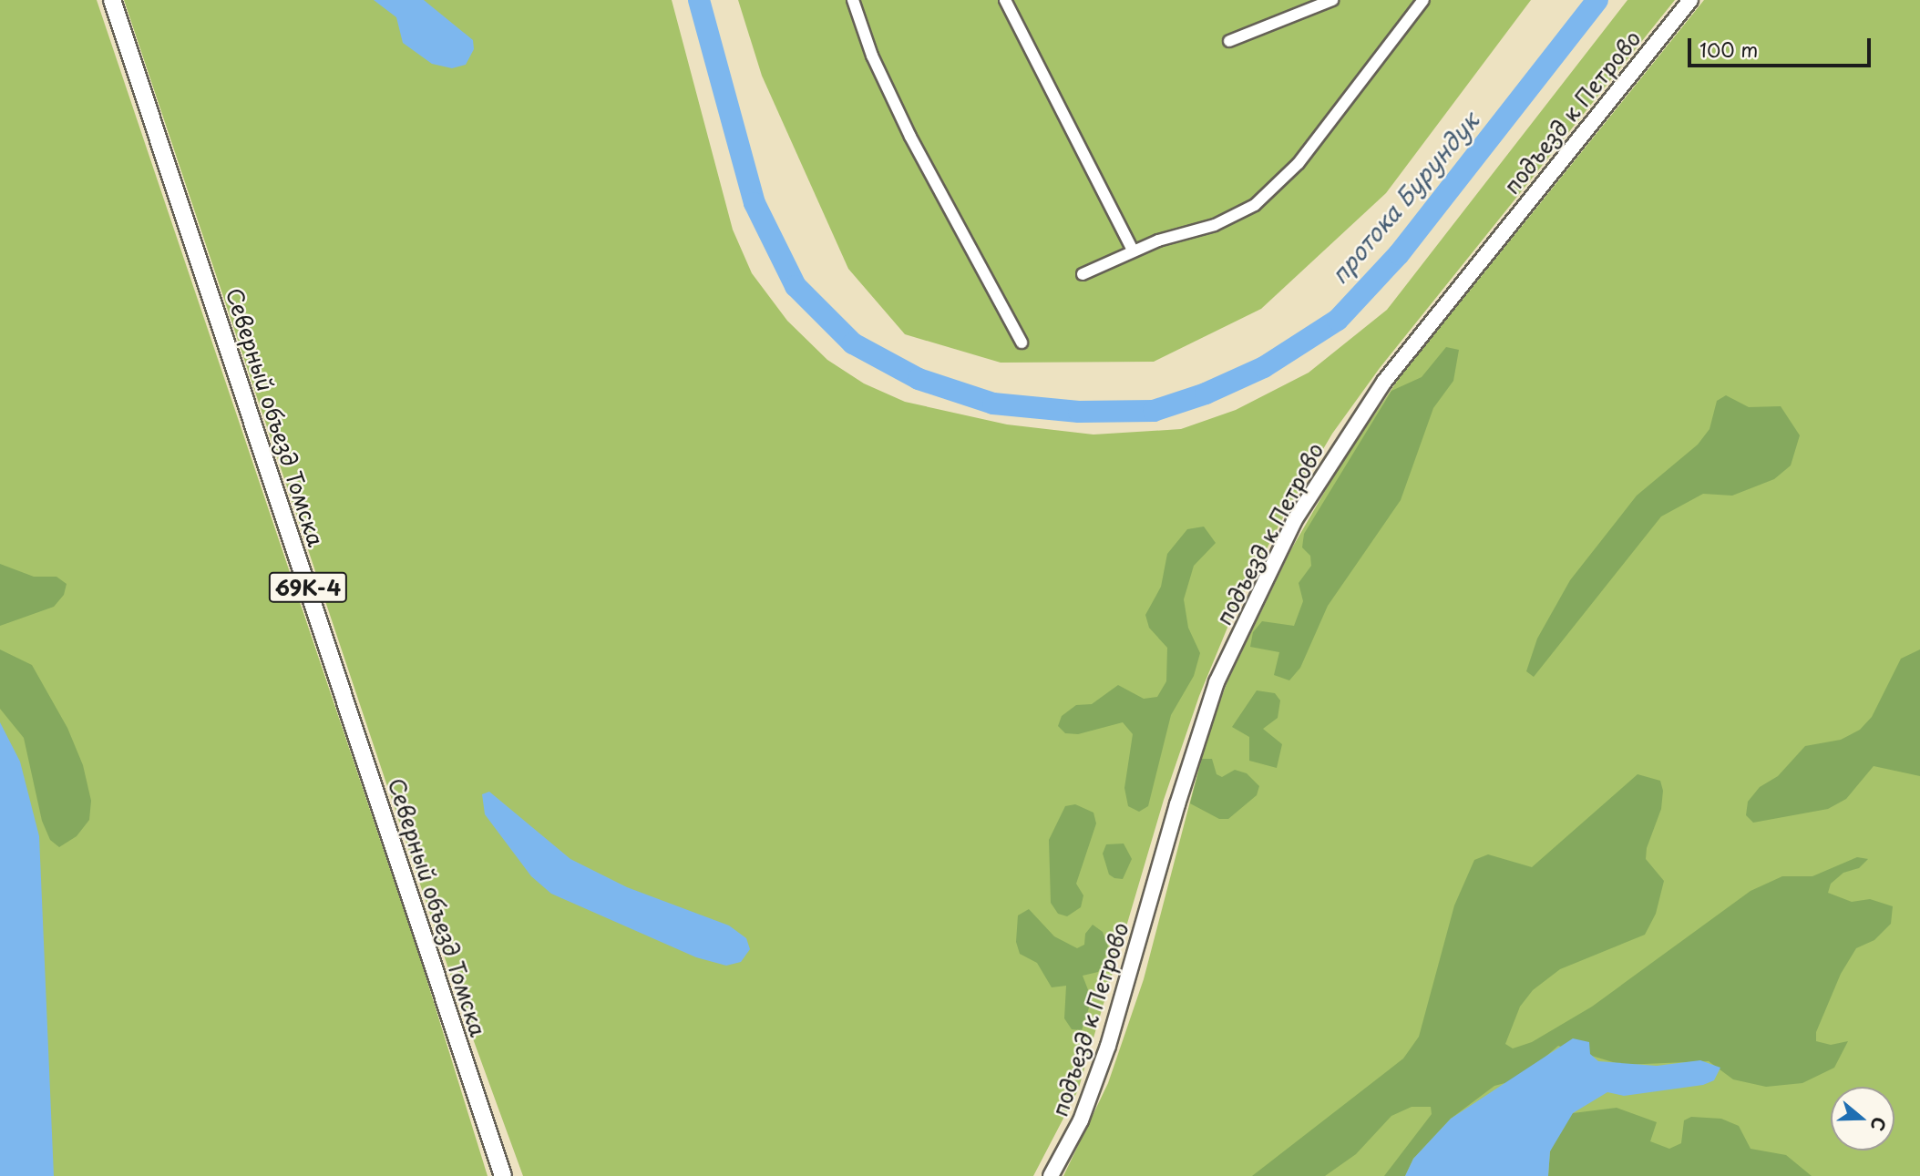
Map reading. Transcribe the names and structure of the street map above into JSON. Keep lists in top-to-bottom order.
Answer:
{
  "streets": {
    "main road": ["Северный объезд Томска", "69К-4"],
    "street": ["подъезд к Петрово"]
  },
  "water": ["протока Бурундук"],
  "scale_bar": "100 m",
  "north": "right"
}
